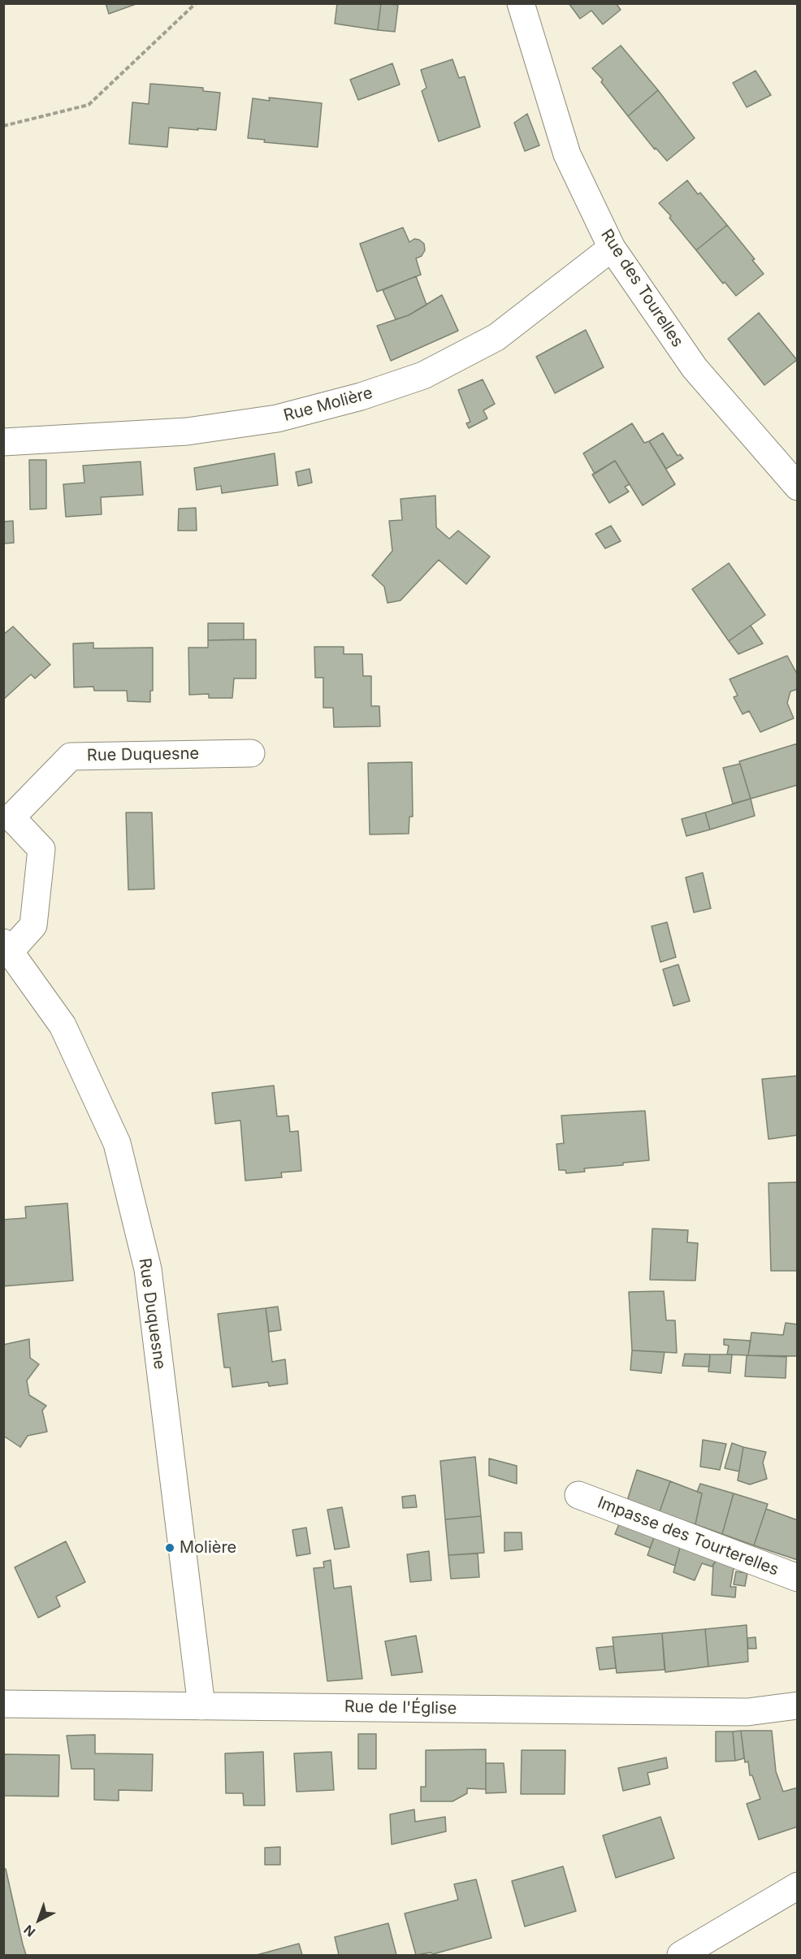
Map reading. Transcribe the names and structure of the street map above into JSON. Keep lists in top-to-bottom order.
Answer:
{
  "streets": {
    "street": [
      "Rue des Tourelles",
      "Rue Molière",
      "Rue Duquesne",
      "Impasse des Tourterelles",
      "Rue de l'Église"
    ]
  },
  "crossings": [
    ["Rue des Tourelles", "Rue Molière"],
    ["Rue Duquesne", "Rue de l'Église"]
  ],
  "places": ["Molière"],
  "north": "bottom left"
}
